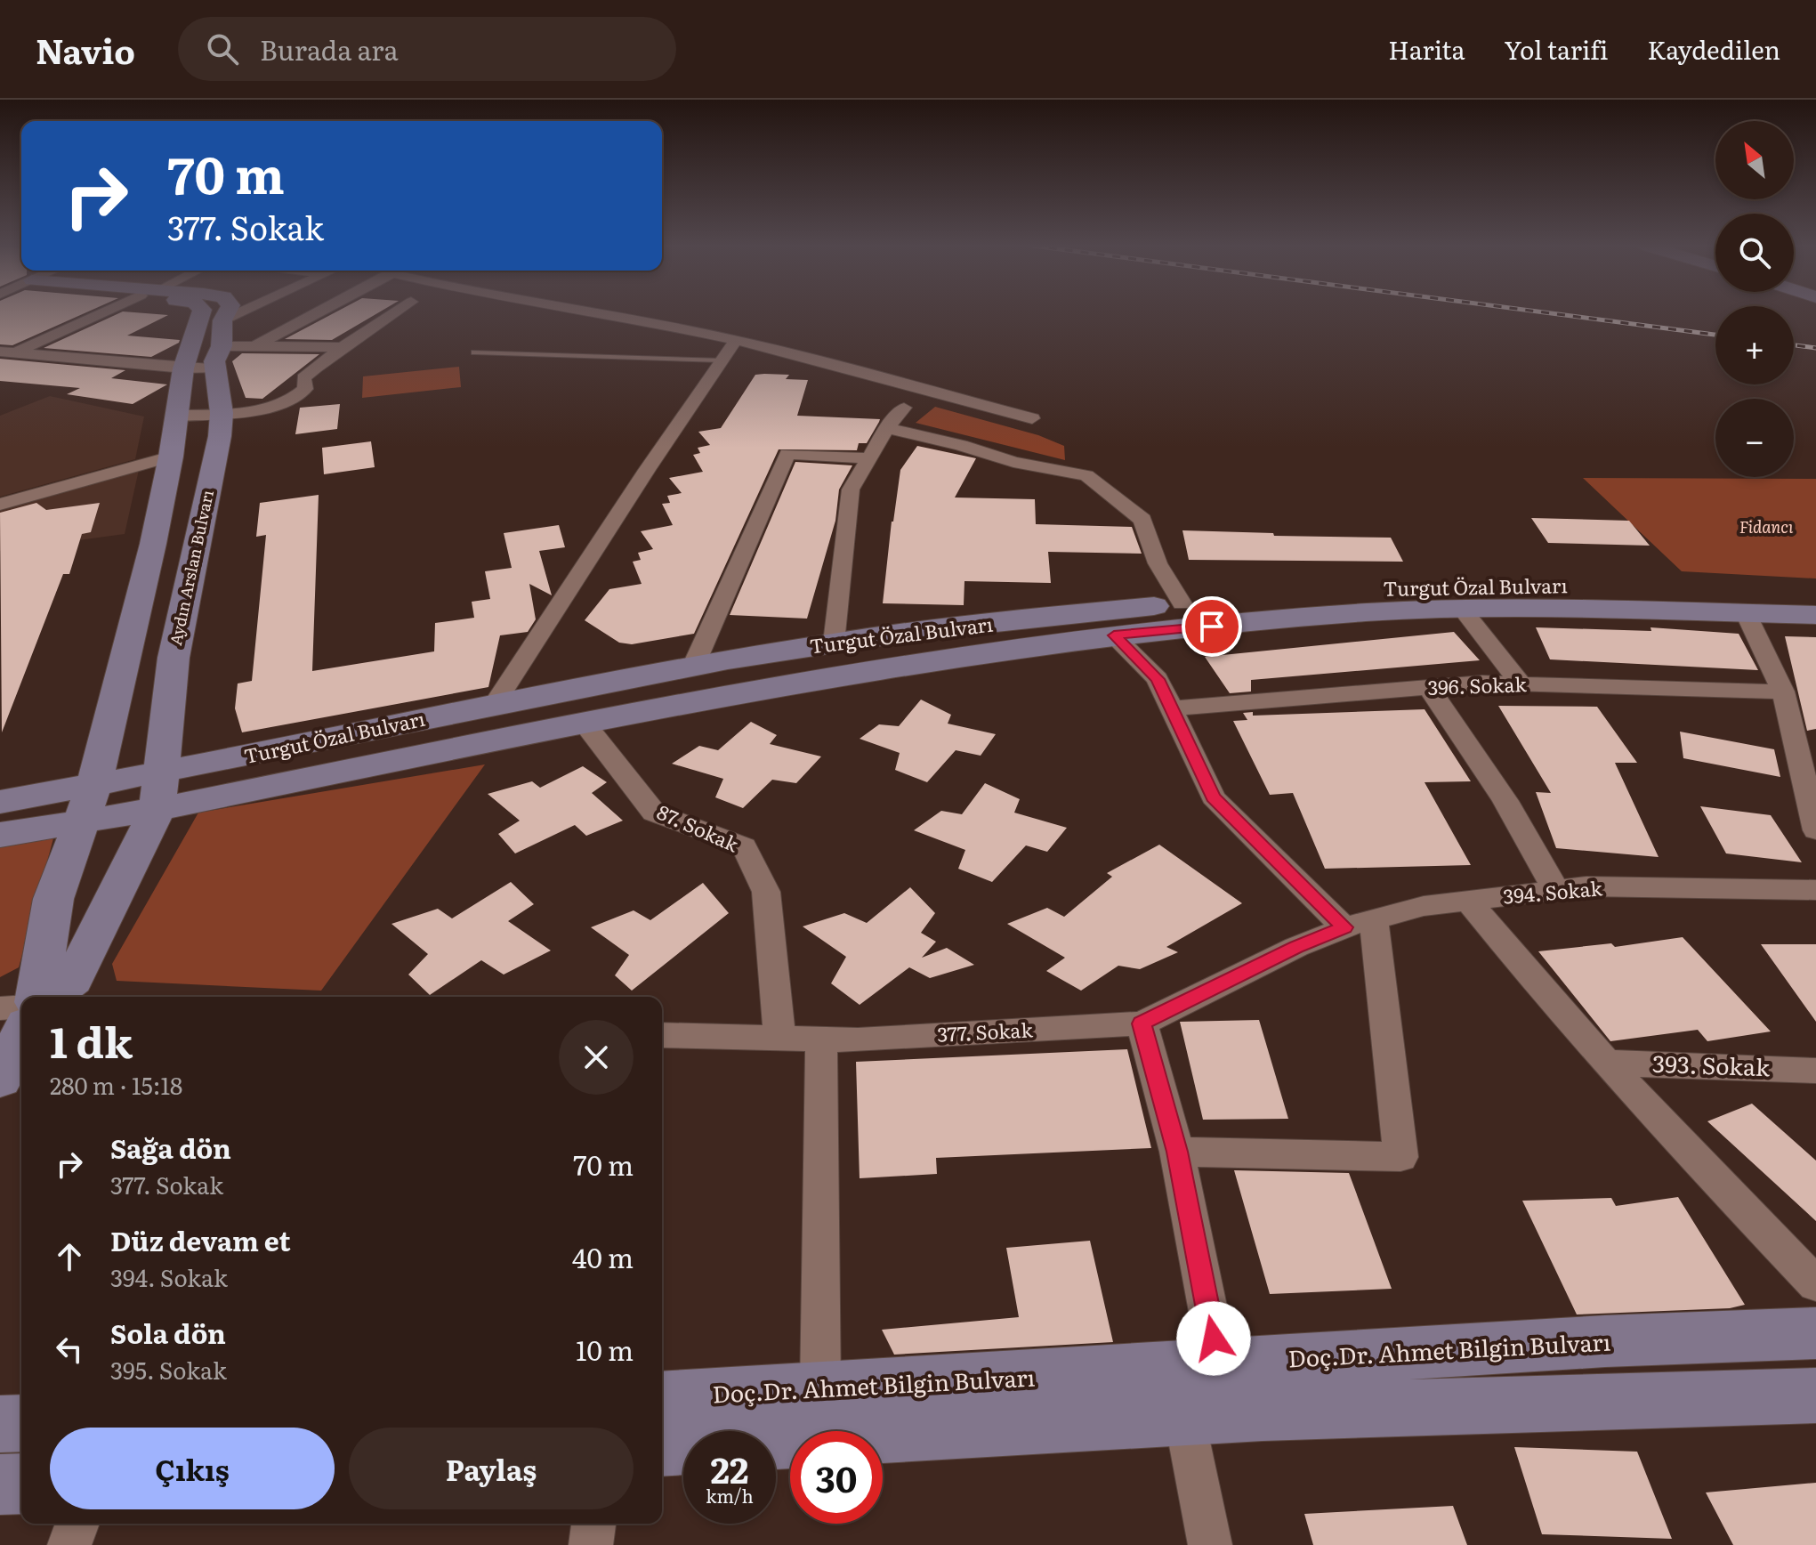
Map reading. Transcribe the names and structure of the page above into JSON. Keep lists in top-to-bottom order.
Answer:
{
  "streets": {
    "main road": ["Aydın Arslan Bulvarı", "Turgut Özal Bulvarı", "Doç.Dr. Ahmet Bilgin Bulvarı"],
    "street": [
      "396. Sokak",
      "87. Sokak",
      "394. Sokak",
      "377. Sokak",
      "393. Sokak"
    ]
  },
  "crossings": [
    ["Aydın Arslan Bulvarı", "Turgut Özal Bulvarı"],
    ["Turgut Özal Bulvarı", "87. Sokak"],
    ["87. Sokak", "377. Sokak"],
    ["394. Sokak", "377. Sokak"]
  ],
  "parks": ["Fidancı"],
  "north": "top left",
  "page": {
    "header": "Navio",
    "search": "Burada ara",
    "nav": ["Harita", "Yol tarifi", "Kaydedilen"],
    "map_buttons": ["+", "−"],
    "turn": ["70 m", "377. Sokak"],
    "heading": ["1 dk", "280 m · 15:18"],
    "list": [
      {
        "name": "Sağa dön",
        "note": "377. Sokak",
        "value": "70 m"
      },
      {
        "name": "Düz devam et",
        "note": "394. Sokak",
        "value": "40 m"
      },
      {
        "name": "Sola dön",
        "note": "395. Sokak",
        "value": "10 m"
      }
    ],
    "buttons": ["Çıkış", "Paylaş"],
    "speed": "22 km/h",
    "limit": "30"
  }
}
